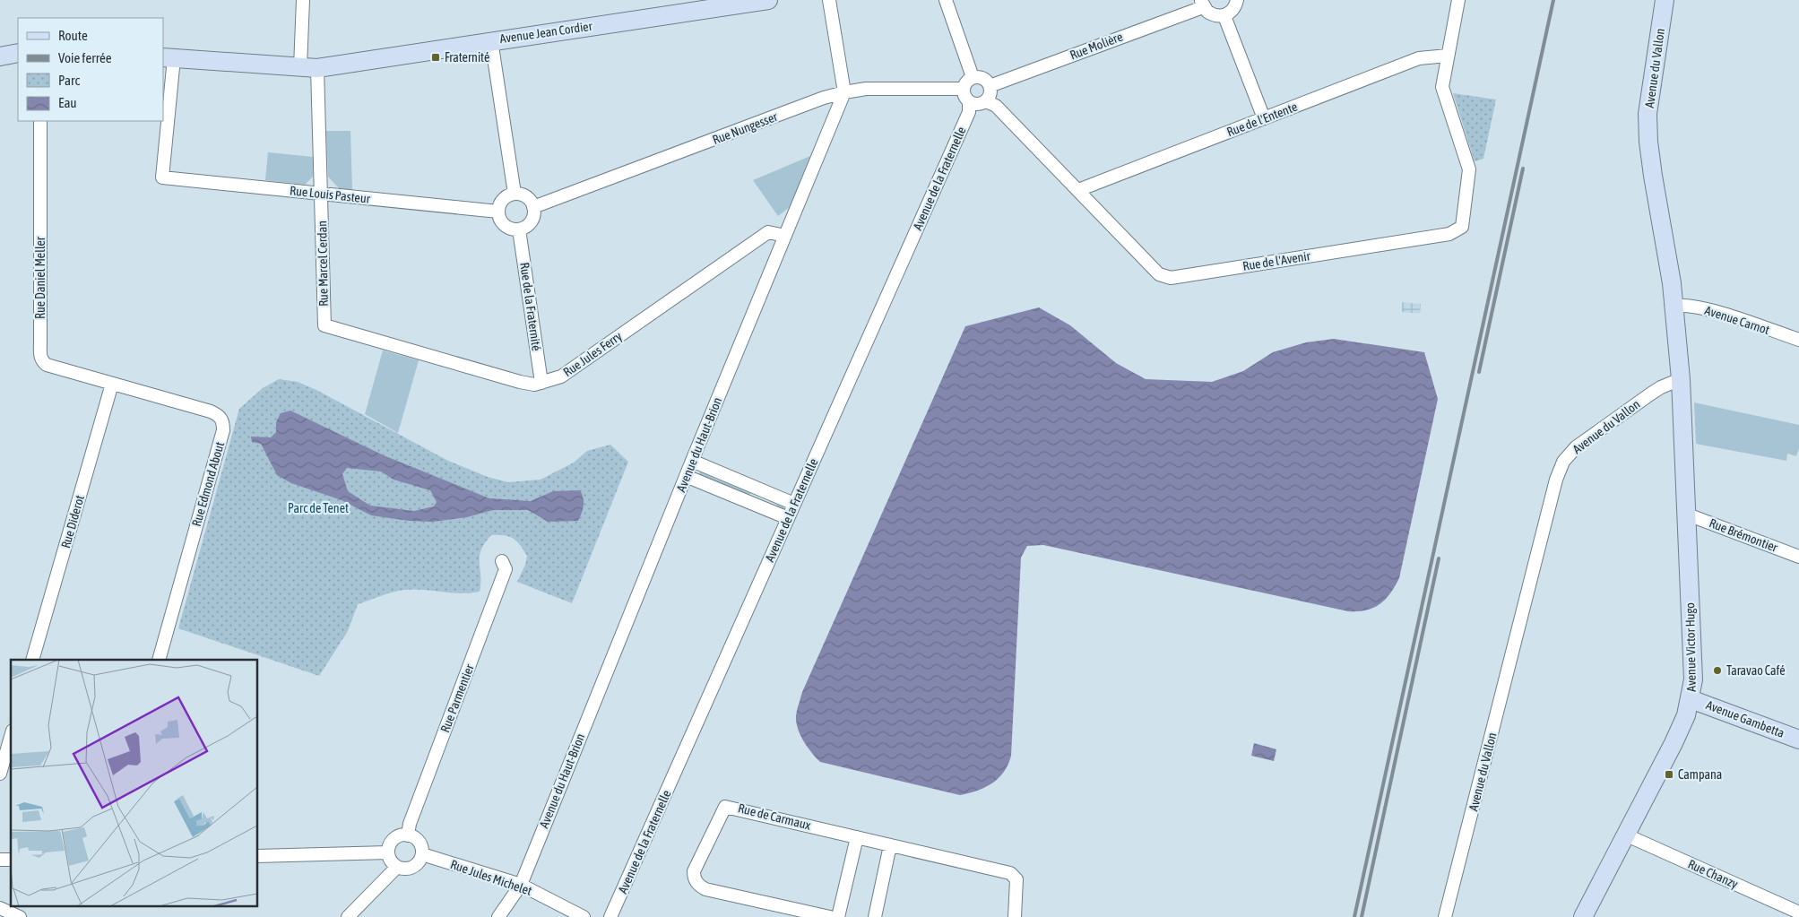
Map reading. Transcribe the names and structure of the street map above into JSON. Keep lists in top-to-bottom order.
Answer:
{
  "streets": {
    "street": [
      "Avenue Jean Cordier",
      "Rue Molière",
      "Avenue du Vallon",
      "Rue de l'Entente",
      "Rue Nungesser",
      "Avenue de la Fraternelle",
      "Rue Louis Pasteur",
      "Rue de l'Avenir",
      "Rue Marcel Cerdan",
      "Rue Daniel Meller",
      "Rue de la Fraternité",
      "Avenue Carnot",
      "Rue Jules Ferry",
      "Avenue du Haut-Brion",
      "Rue Edmond About",
      "Rue Diderot",
      "Rue Brémontier",
      "Avenue Victor Hugo",
      "Rue Parmentier",
      "Avenue Gambetta",
      "Rue de Carmaux",
      "Rue Chanzy",
      "Rue Jules Michelet"
    ]
  },
  "crossings": [
    ["Avenue Jean Cordier", "Rue Louis Pasteur"],
    ["Avenue Jean Cordier", "Rue Marcel Cerdan"],
    ["Rue Molière", "Rue Nungesser"],
    ["Rue Molière", "Avenue de la Fraternelle"],
    ["Rue Molière", "Rue de l'Avenir"],
    ["Avenue du Vallon", "Avenue Carnot"],
    ["Avenue du Vallon", "Avenue Victor Hugo"],
    ["Rue de l'Entente", "Rue de l'Avenir"],
    ["Rue Nungesser", "Avenue de la Fraternelle"],
    ["Rue Nungesser", "Rue Louis Pasteur"],
    ["Rue Nungesser", "Rue de l'Avenir"],
    ["Rue Nungesser", "Rue de la Fraternité"],
    ["Rue Nungesser", "Avenue du Haut-Brion"],
    ["Avenue de la Fraternelle", "Rue de l'Avenir"],
    ["Rue Louis Pasteur", "Rue Marcel Cerdan"],
    ["Rue Louis Pasteur", "Rue de la Fraternité"],
    ["Rue Marcel Cerdan", "Rue Jules Ferry"],
    ["Rue Daniel Meller", "Rue Edmond About"],
    ["Rue Daniel Meller", "Rue Diderot"],
    ["Rue de la Fraternité", "Rue Jules Ferry"],
    ["Rue Jules Ferry", "Avenue du Haut-Brion"],
    ["Avenue du Haut-Brion", "Rue Jules Michelet"],
    ["Rue Edmond About", "Rue Diderot"],
    ["Rue Brémontier", "Avenue Victor Hugo"],
    ["Avenue Victor Hugo", "Avenue Gambetta"],
    ["Avenue Victor Hugo", "Rue Chanzy"],
    ["Rue Parmentier", "Rue Jules Michelet"]
  ],
  "parks": ["Parc de Tenet"],
  "places": {
    "transit": ["Fraternité", "Campana"],
    "other": ["Taravao Café"]
  },
  "legend": [
    "Route",
    "Voie ferrée",
    "Parc",
    "Eau"
  ]
}
